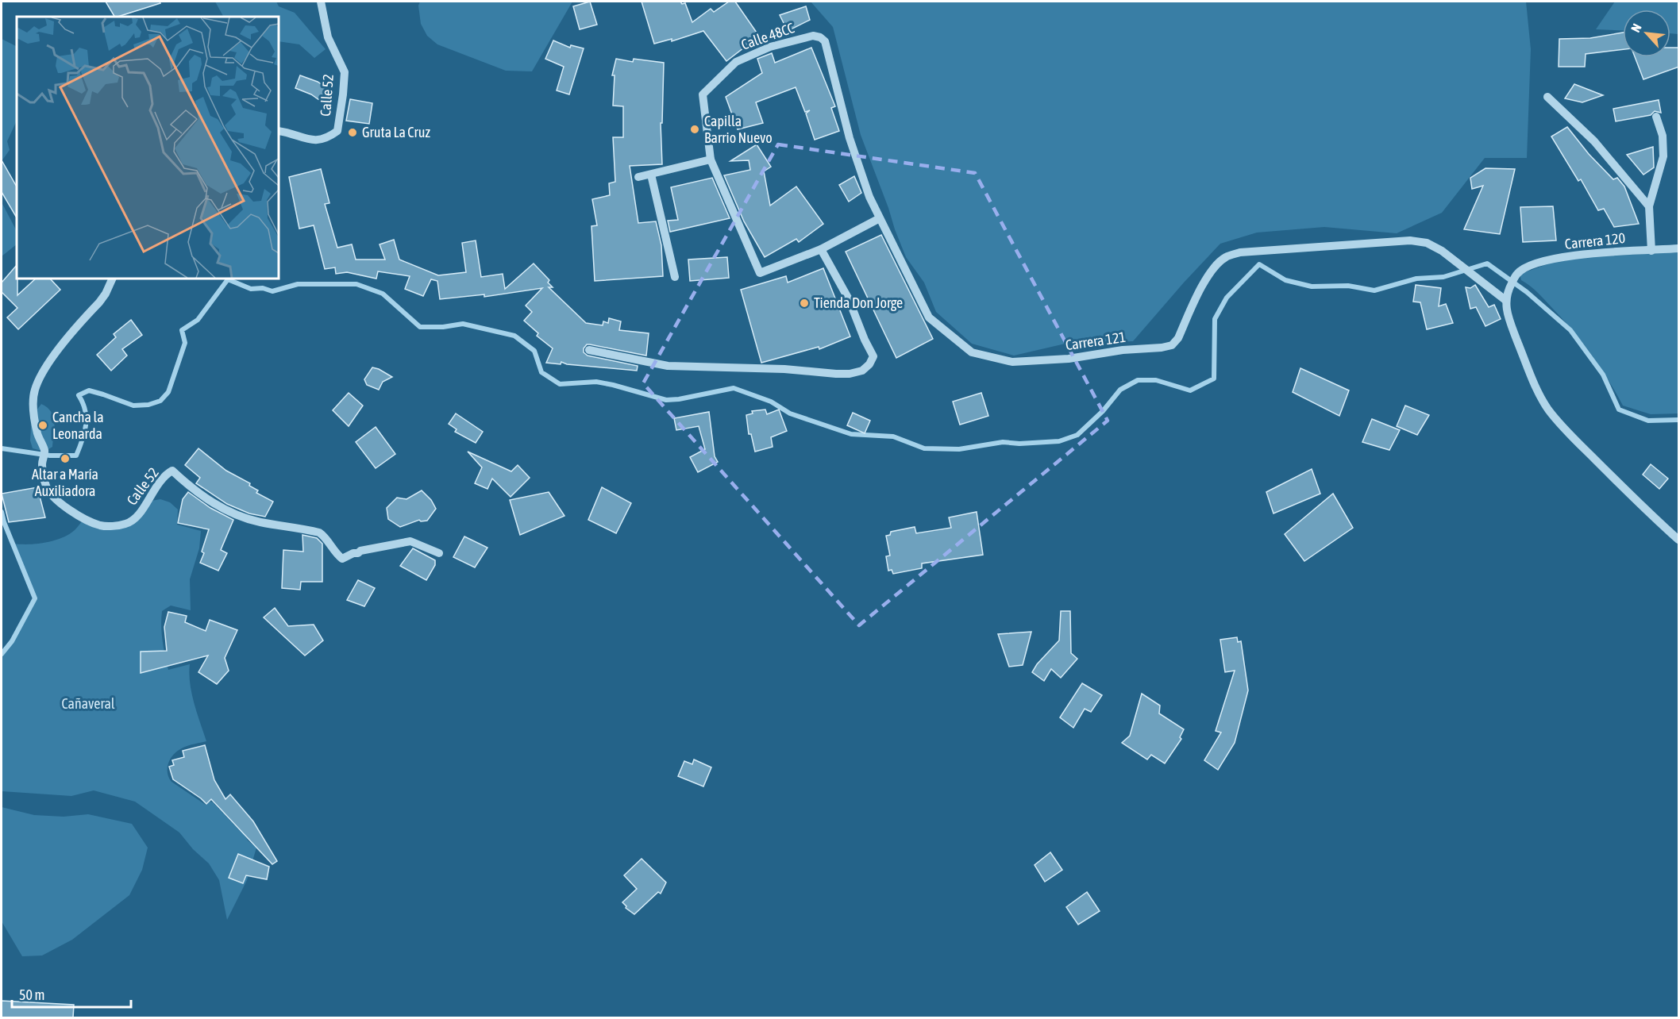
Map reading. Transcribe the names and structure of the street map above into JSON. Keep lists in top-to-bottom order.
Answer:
{
  "streets": {
    "street": [
      "Calle 48CC",
      "Calle 52",
      "Carrera 120",
      "Carrera 121"
    ]
  },
  "crossings": [
    ["Calle 48CC", "Carrera 121"],
    ["Carrera 120", "Carrera 121"]
  ],
  "parks": ["Cañaveral"],
  "places": [
    "Capilla Barrio Nuevo",
    "Gruta La Cruz",
    "Tienda Don Jorge",
    "Cancha la Leonarda",
    "Altar a María Auxiliadora"
  ],
  "scale_bar": "50 m",
  "north": "top left"
}
